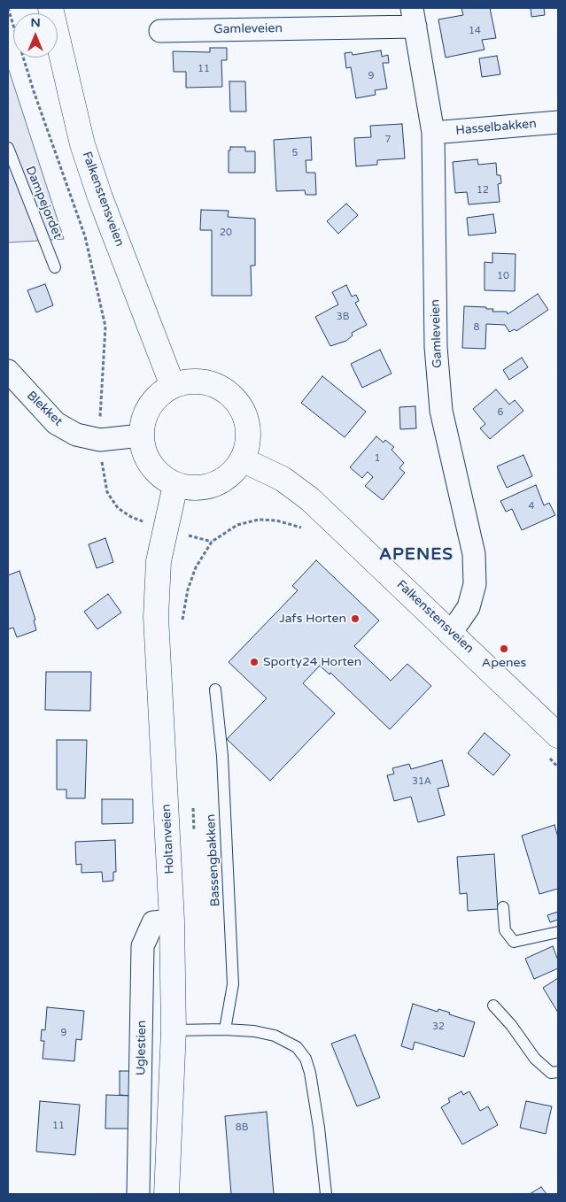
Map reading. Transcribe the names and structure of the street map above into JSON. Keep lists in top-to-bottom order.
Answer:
{
  "streets": {
    "main road": ["Falkenstensveien", "Holtanveien"],
    "street": [
      "Gamleveien",
      "Hasselbakken",
      "Blekket",
      "Uglestien"
    ],
    "lane": ["Dampejordet", "Bassengbakken"]
  },
  "crossings": [
    ["Gamleveien", "Hasselbakken"],
    ["Gamleveien", "Falkenstensveien"],
    ["Falkenstensveien", "Blekket"],
    ["Falkenstensveien", "Holtanveien"],
    ["Blekket", "Holtanveien"],
    ["Holtanveien", "Uglestien"]
  ],
  "districts": ["APENES"],
  "places": ["Jafs Horten", "Apenes", "Sporty24 Horten"],
  "house_numbers": [
    "14",
    "11",
    "9",
    "7",
    "5",
    "12",
    "20",
    "10",
    "3B",
    "8",
    "6",
    "1",
    "4",
    "31A",
    "32",
    "9",
    "11",
    "8B"
  ],
  "north": "top"
}
